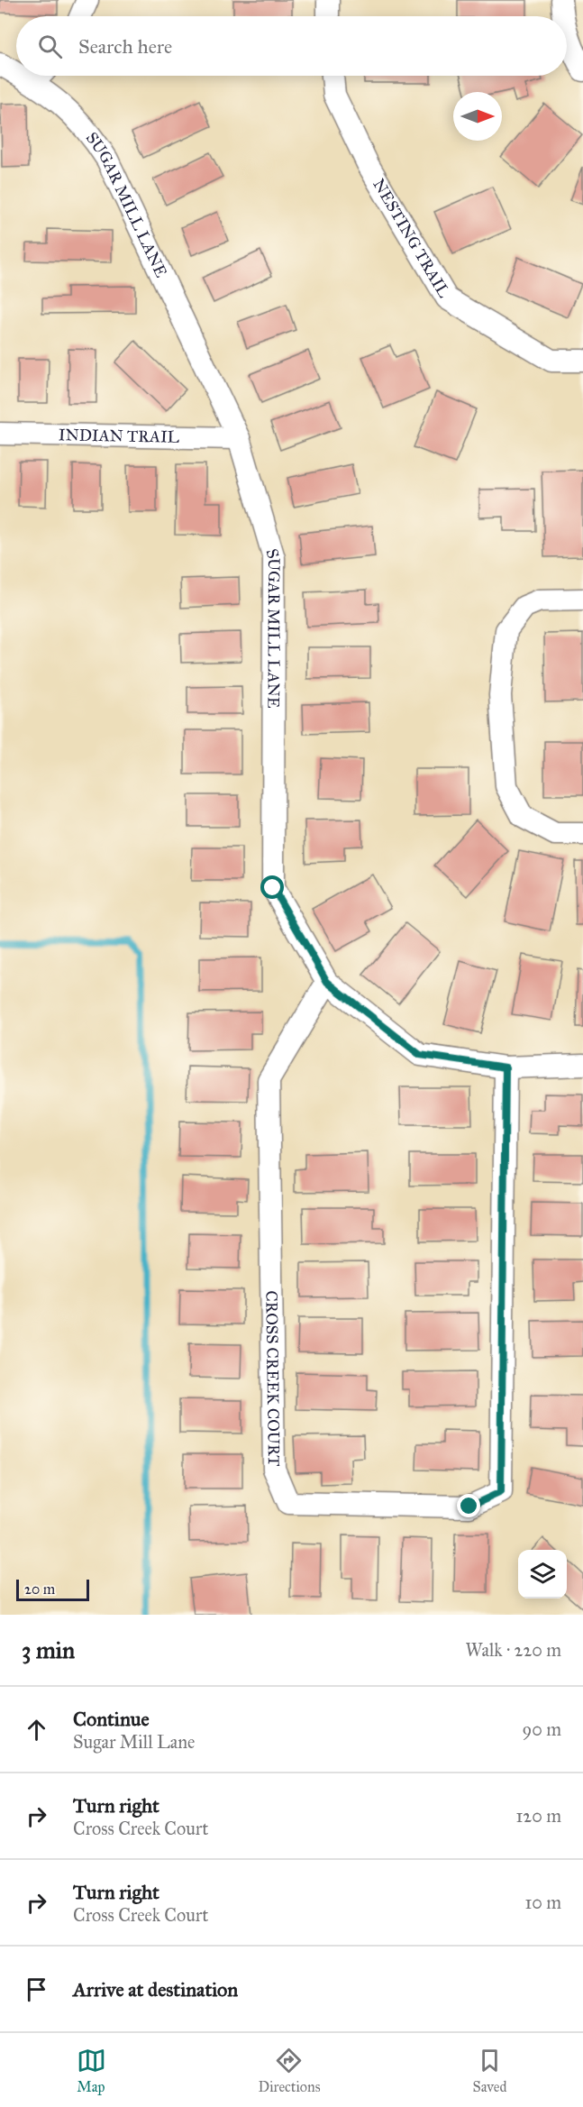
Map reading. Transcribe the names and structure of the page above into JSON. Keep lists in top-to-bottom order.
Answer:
{
  "streets": {
    "street": [
      "SUGAR MILL LANE",
      "NESTING TRAIL",
      "INDIAN TRAIL",
      "CROSS CREEK COURT"
    ]
  },
  "crossings": [
    ["SUGAR MILL LANE", "INDIAN TRAIL"],
    ["SUGAR MILL LANE", "CROSS CREEK COURT"]
  ],
  "scale_bar": "20 m",
  "north": "right",
  "page": {
    "search": "Search here",
    "scale": "20 m",
    "heading": ["3 min", "Walk · 220 m"],
    "list": [
      ["Continue", "Sugar Mill Lane", "90 m"],
      ["Turn right", "Cross Creek Court", "120 m"],
      ["Turn right", "Cross Creek Court", "10 m"],
      "Arrive at destination"
    ],
    "nav": ["Map", "Directions", "Saved"]
  }
}
